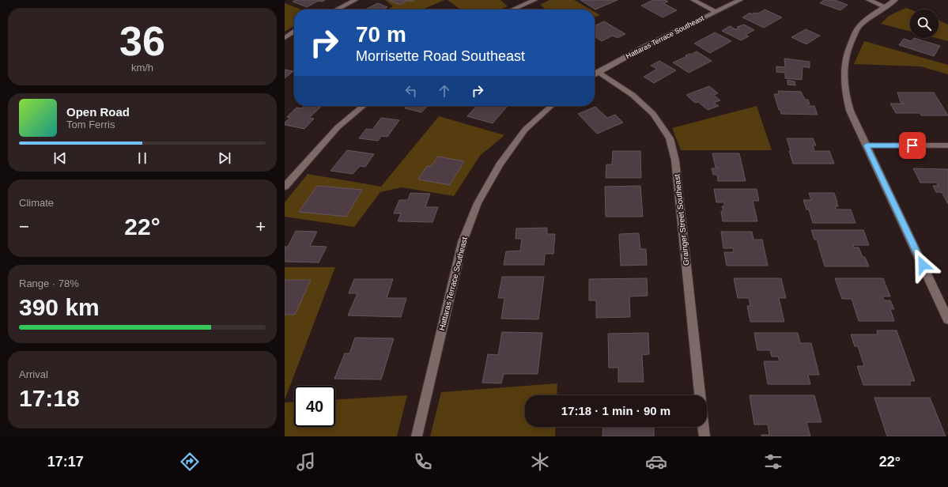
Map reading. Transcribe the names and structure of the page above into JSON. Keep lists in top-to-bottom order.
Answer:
{
  "streets": {
    "street": ["Hattaras Terrace Southeast", "Grainger Street Southeast"]
  },
  "page": {
    "tile": [
      ["36", "km/h"],
      "Climate",
      ["Range · 78%", "390 km"],
      ["Arrival", "17:18"]
    ],
    "turn": ["70 m", "Morrisette Road Southeast"],
    "song": ["Open Road", "Tom Ferris"],
    "heat": ["−", "22°", "+"],
    "limit": "40",
    "trip": "17:18 · 1 min · 90 m",
    "tabs": ["17:17", "22°"]
  }
}
